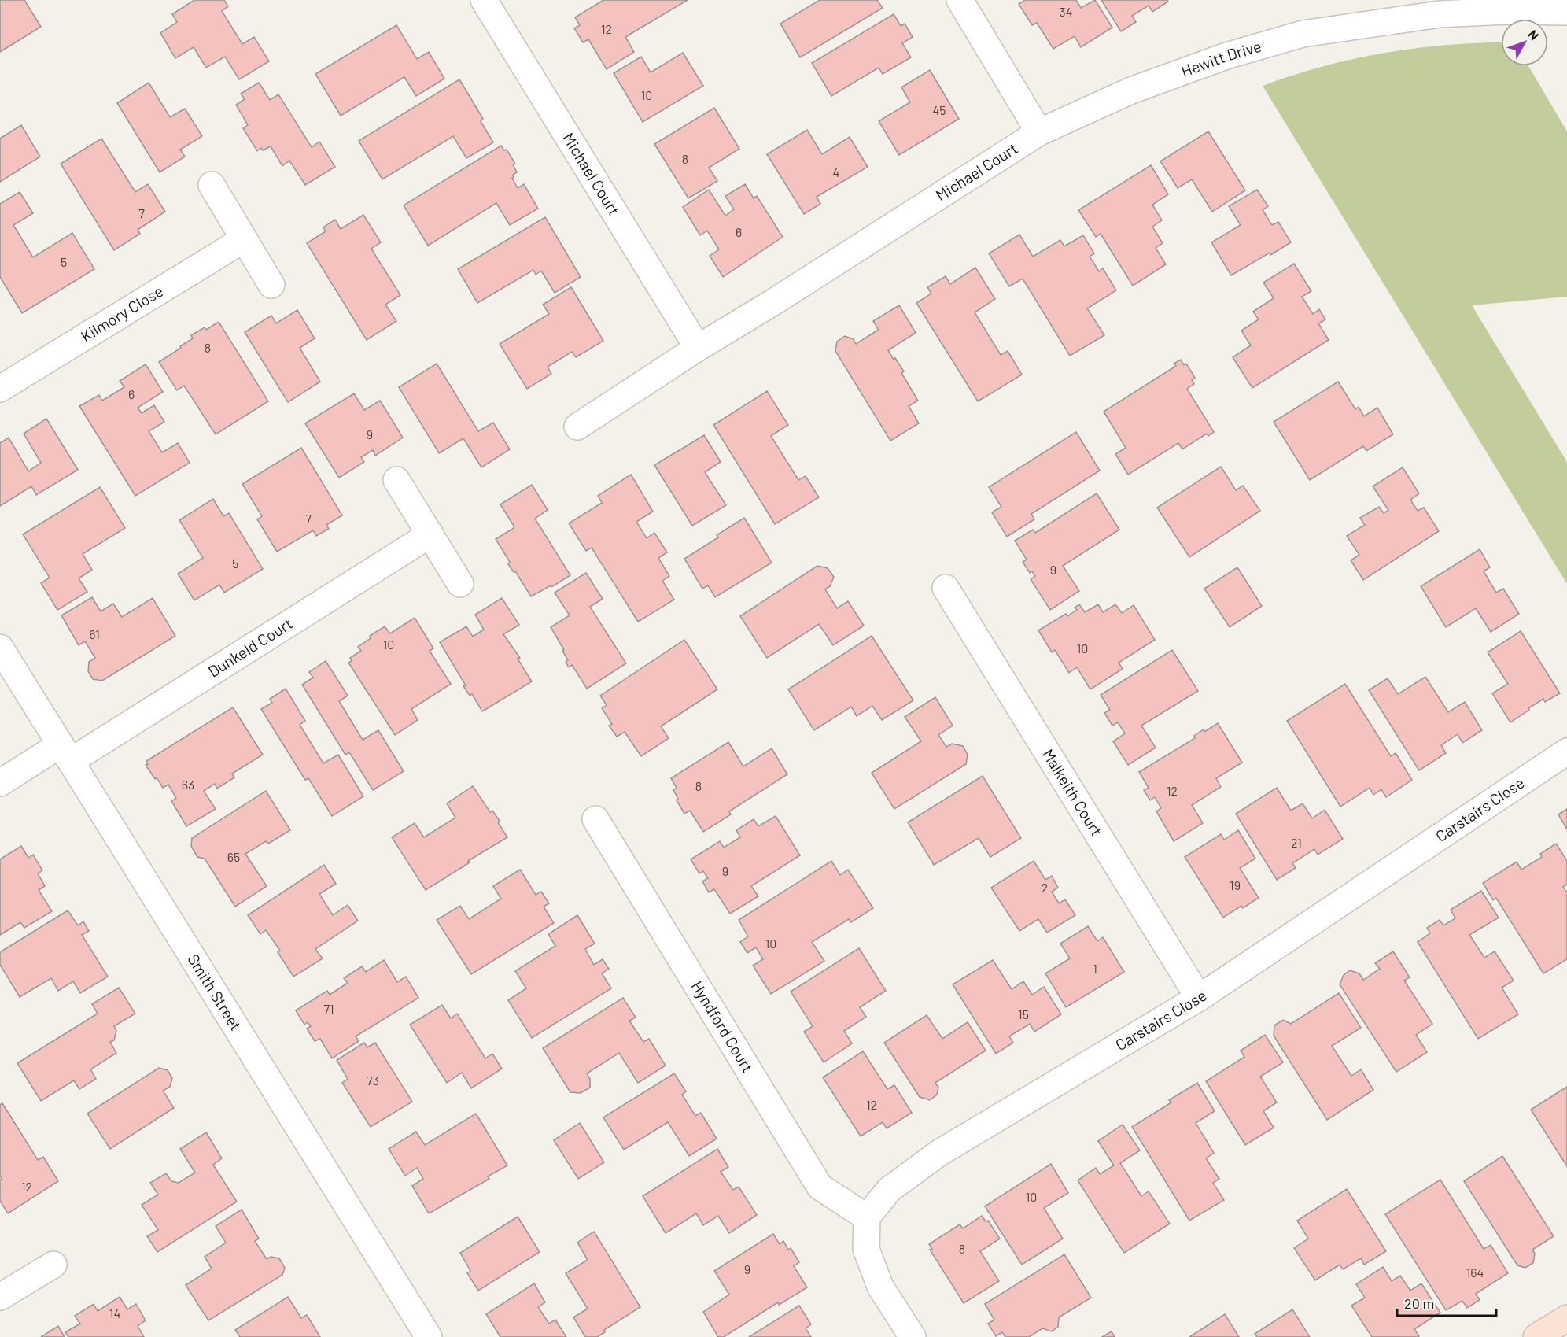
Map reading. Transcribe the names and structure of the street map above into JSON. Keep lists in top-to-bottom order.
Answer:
{
  "streets": {
    "street": [
      "Hewitt Drive",
      "Michael Court",
      "Kilmory Close",
      "Dunkeld Court",
      "Malkeith Court",
      "Carstairs Close",
      "Smith Street",
      "Hyndford Court"
    ]
  },
  "crossings": [
    ["Hewitt Drive", "Michael Court"],
    ["Dunkeld Court", "Smith Street"],
    ["Malkeith Court", "Carstairs Close"],
    ["Carstairs Close", "Hyndford Court"]
  ],
  "house_numbers": [
    "34",
    "12",
    "10",
    "45",
    "8",
    "4",
    "7",
    "6",
    "5",
    "8",
    "6",
    "9",
    "7",
    "5",
    "9",
    "61",
    "10",
    "10",
    "63",
    "8",
    "12",
    "21",
    "65",
    "9",
    "19",
    "2",
    "10",
    "1",
    "71",
    "15",
    "73",
    "12",
    "12",
    "10",
    "8",
    "9",
    "164",
    "14"
  ],
  "scale_bar": "20 m",
  "north": "top right"
}
